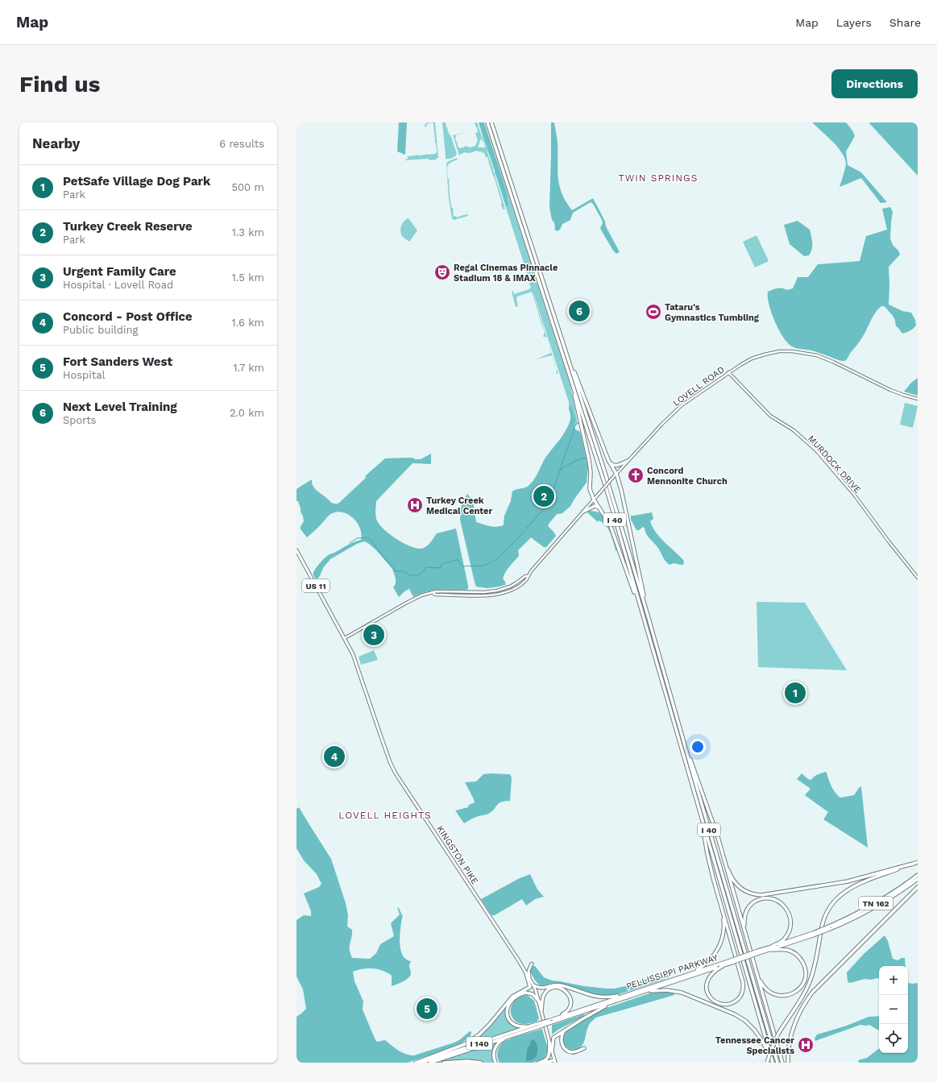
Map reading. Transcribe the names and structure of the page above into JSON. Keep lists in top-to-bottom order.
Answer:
{
  "streets": {
    "highway": [
      "I 40",
      "TN 162",
      "PELLISSIPPI PARKWAY",
      "I 140"
    ],
    "main road": [
      "LOVELL ROAD",
      "MURDOCK DRIVE",
      "US 11",
      "KINGSTON PIKE"
    ]
  },
  "crossings": [
    ["LOVELL ROAD", "MURDOCK DRIVE"],
    ["LOVELL ROAD", "KINGSTON PIKE"]
  ],
  "districts": ["TWIN SPRINGS", "LOVELL HEIGHTS"],
  "places": {
    "theatre": ["Regal Cinemas Pinnacle Stadium 18 & IMAX"],
    "sports": ["Tataru's Gymnastics Tumbling"],
    "church": ["Concord Mennonite Church"],
    "hospital": ["Turkey Creek Medical Center", "Tennessee Cancer Specialists"]
  },
  "page": {
    "header": "Map",
    "nav": ["Map", "Layers", "Share"],
    "buttons": "Directions",
    "title": "Find us",
    "heading": ["Nearby", "6 results"],
    "list": [
      {
        "mark": "1",
        "name": "PetSafe Village Dog Park",
        "note": "Park",
        "value": "500 m"
      },
      {
        "mark": "2",
        "name": "Turkey Creek Reserve",
        "note": "Park",
        "value": "1.3 km"
      },
      {
        "mark": "3",
        "name": "Urgent Family Care",
        "note": "Hospital · Lovell Road",
        "value": "1.5 km"
      },
      {
        "mark": "4",
        "name": "Concord - Post Office",
        "note": "Public building",
        "value": "1.6 km"
      },
      {
        "mark": "5",
        "name": "Fort Sanders West",
        "note": "Hospital",
        "value": "1.7 km"
      },
      {
        "mark": "6",
        "name": "Next Level Training",
        "note": "Sports",
        "value": "2.0 km"
      }
    ],
    "pins": [
      "6",
      "2",
      "3",
      "1",
      "4",
      "5"
    ],
    "map_buttons": ["+", "−"]
  }
}
